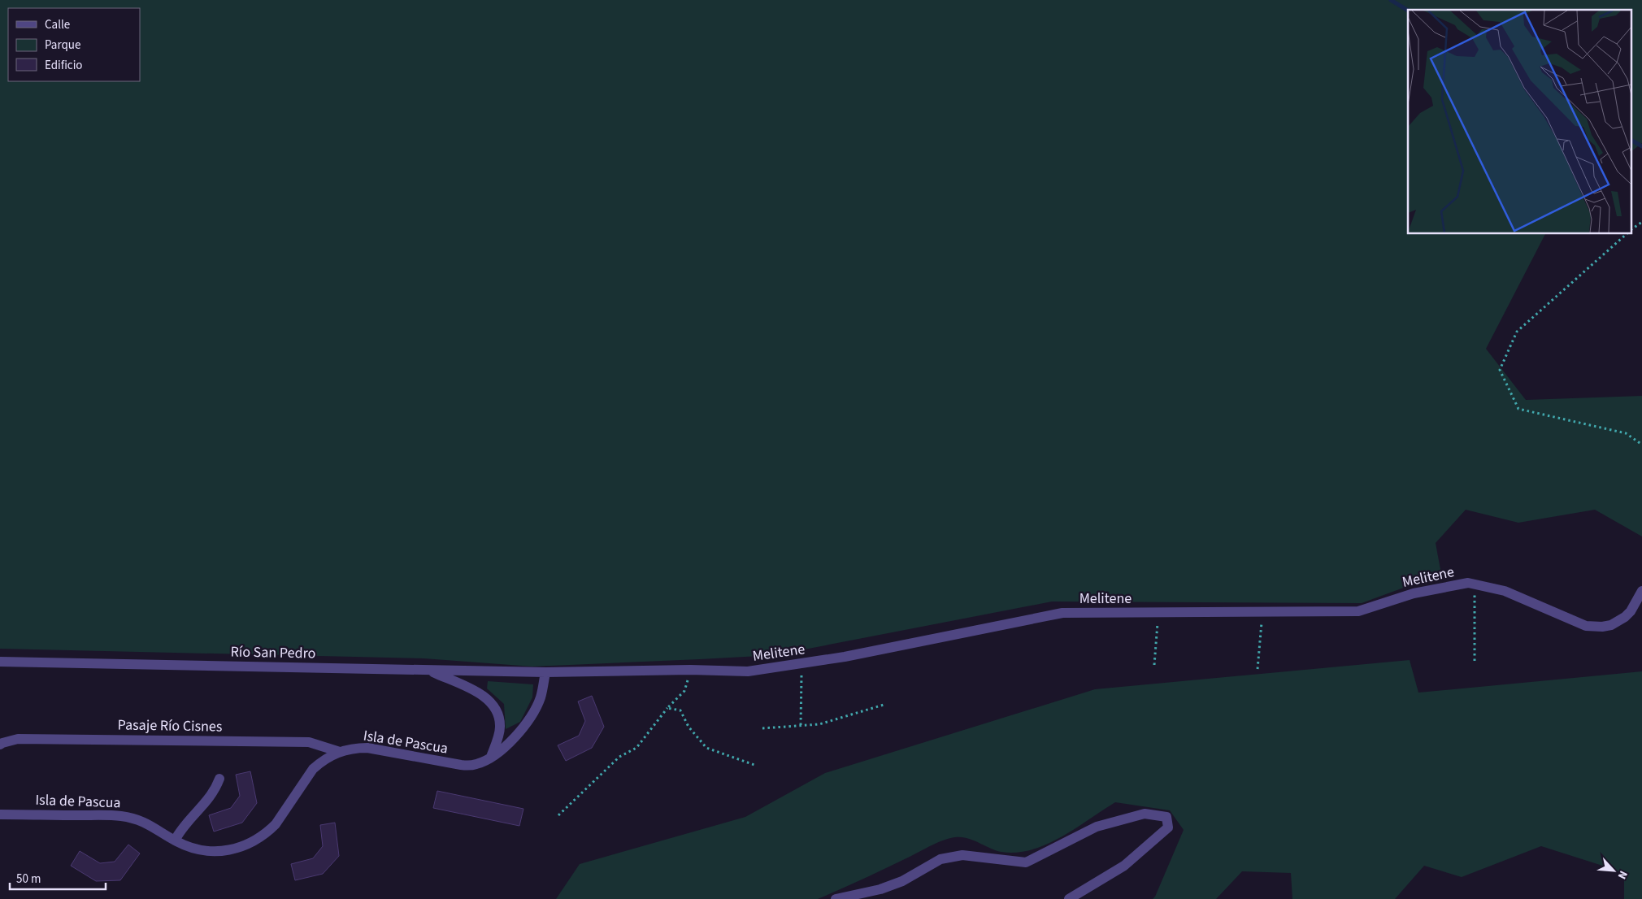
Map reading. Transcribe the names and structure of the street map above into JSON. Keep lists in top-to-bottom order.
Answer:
{
  "streets": {
    "street": [
      "Melitene",
      "Río San Pedro",
      "Pasaje Río Cisnes",
      "Isla de Pascua"
    ]
  },
  "crossings": [
    ["Melitene", "Río San Pedro"],
    ["Melitene", "Isla de Pascua"],
    ["Río San Pedro", "Isla de Pascua"],
    ["Pasaje Río Cisnes", "Isla de Pascua"]
  ],
  "legend": ["Calle", "Parque", "Edificio"],
  "scale_bar": "50 m",
  "north": "bottom right"
}
